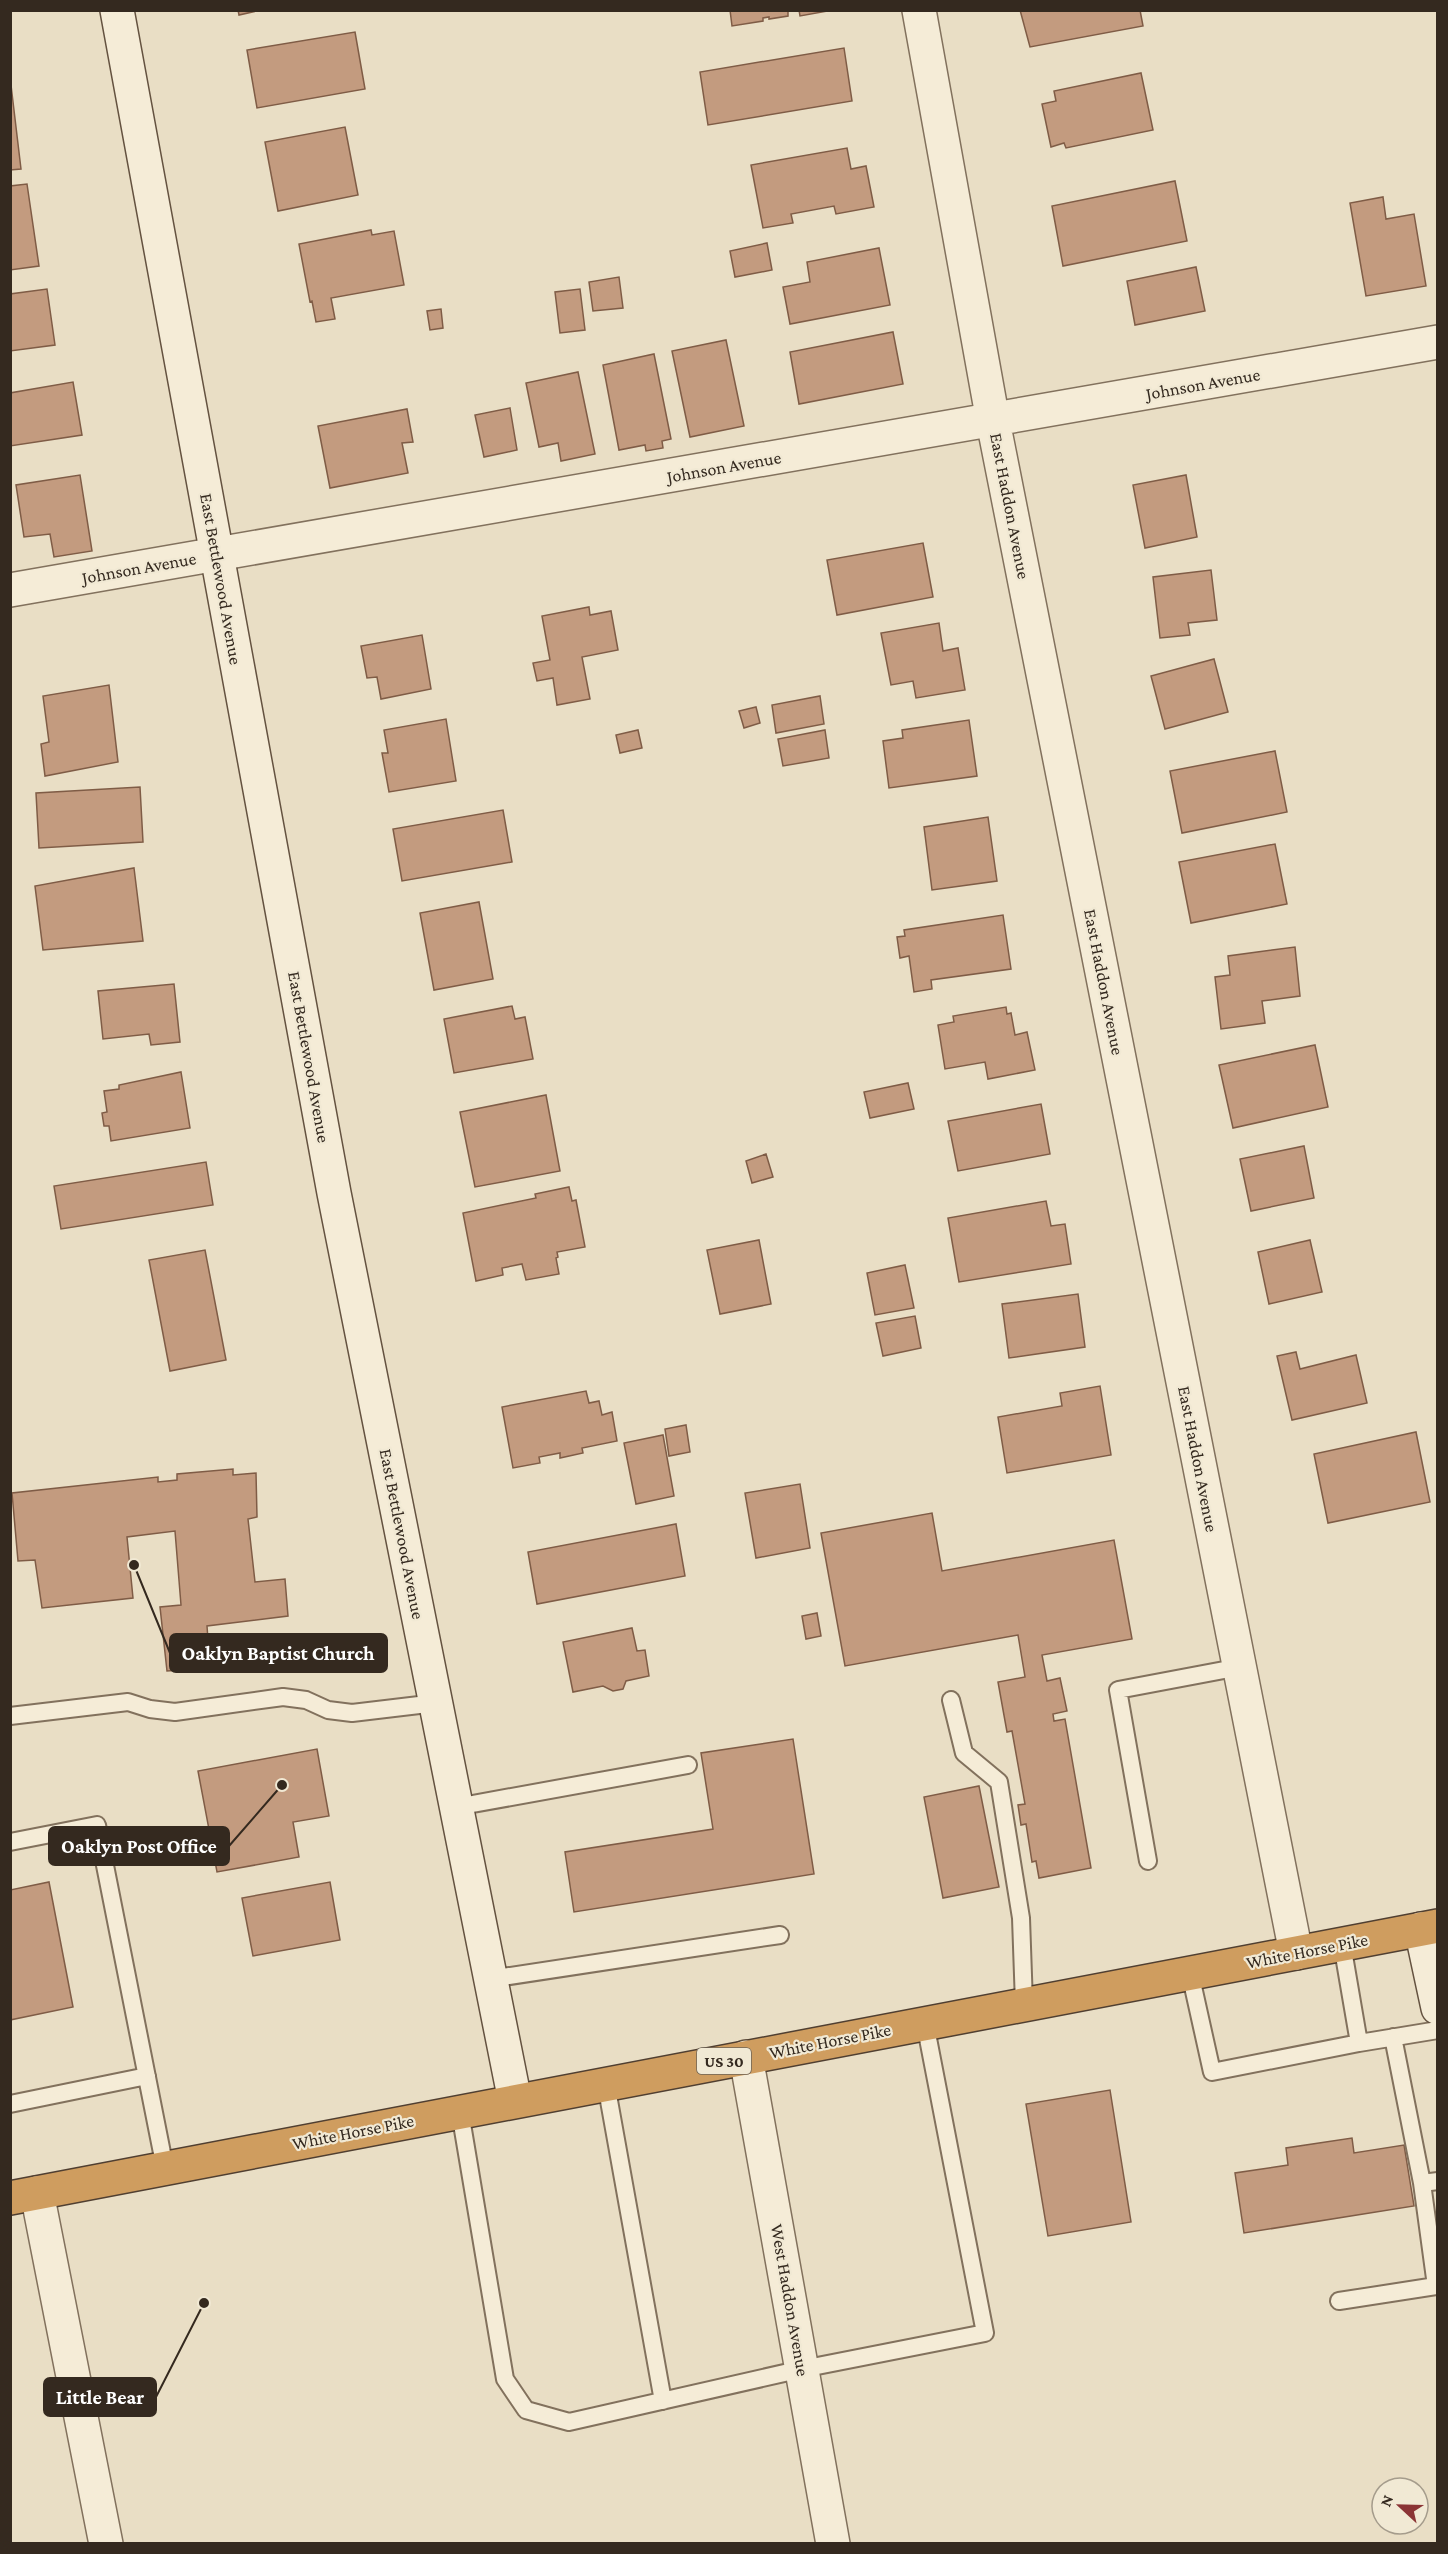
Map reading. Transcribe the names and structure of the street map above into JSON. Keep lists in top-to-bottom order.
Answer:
{
  "streets": {
    "highway": ["White Horse Pike", "US 30"],
    "street": [
      "Johnson Avenue",
      "East Haddon Avenue",
      "East Bettlewood Avenue",
      "West Haddon Avenue"
    ]
  },
  "crossings": [
    ["Johnson Avenue", "East Haddon Avenue"],
    ["Johnson Avenue", "East Bettlewood Avenue"],
    ["East Haddon Avenue", "White Horse Pike"],
    ["East Bettlewood Avenue", "White Horse Pike"],
    ["White Horse Pike", "West Haddon Avenue"]
  ],
  "places": ["Oaklyn Baptist Church", "Oaklyn Post Office", "Little Bear"],
  "north": "left"
}
